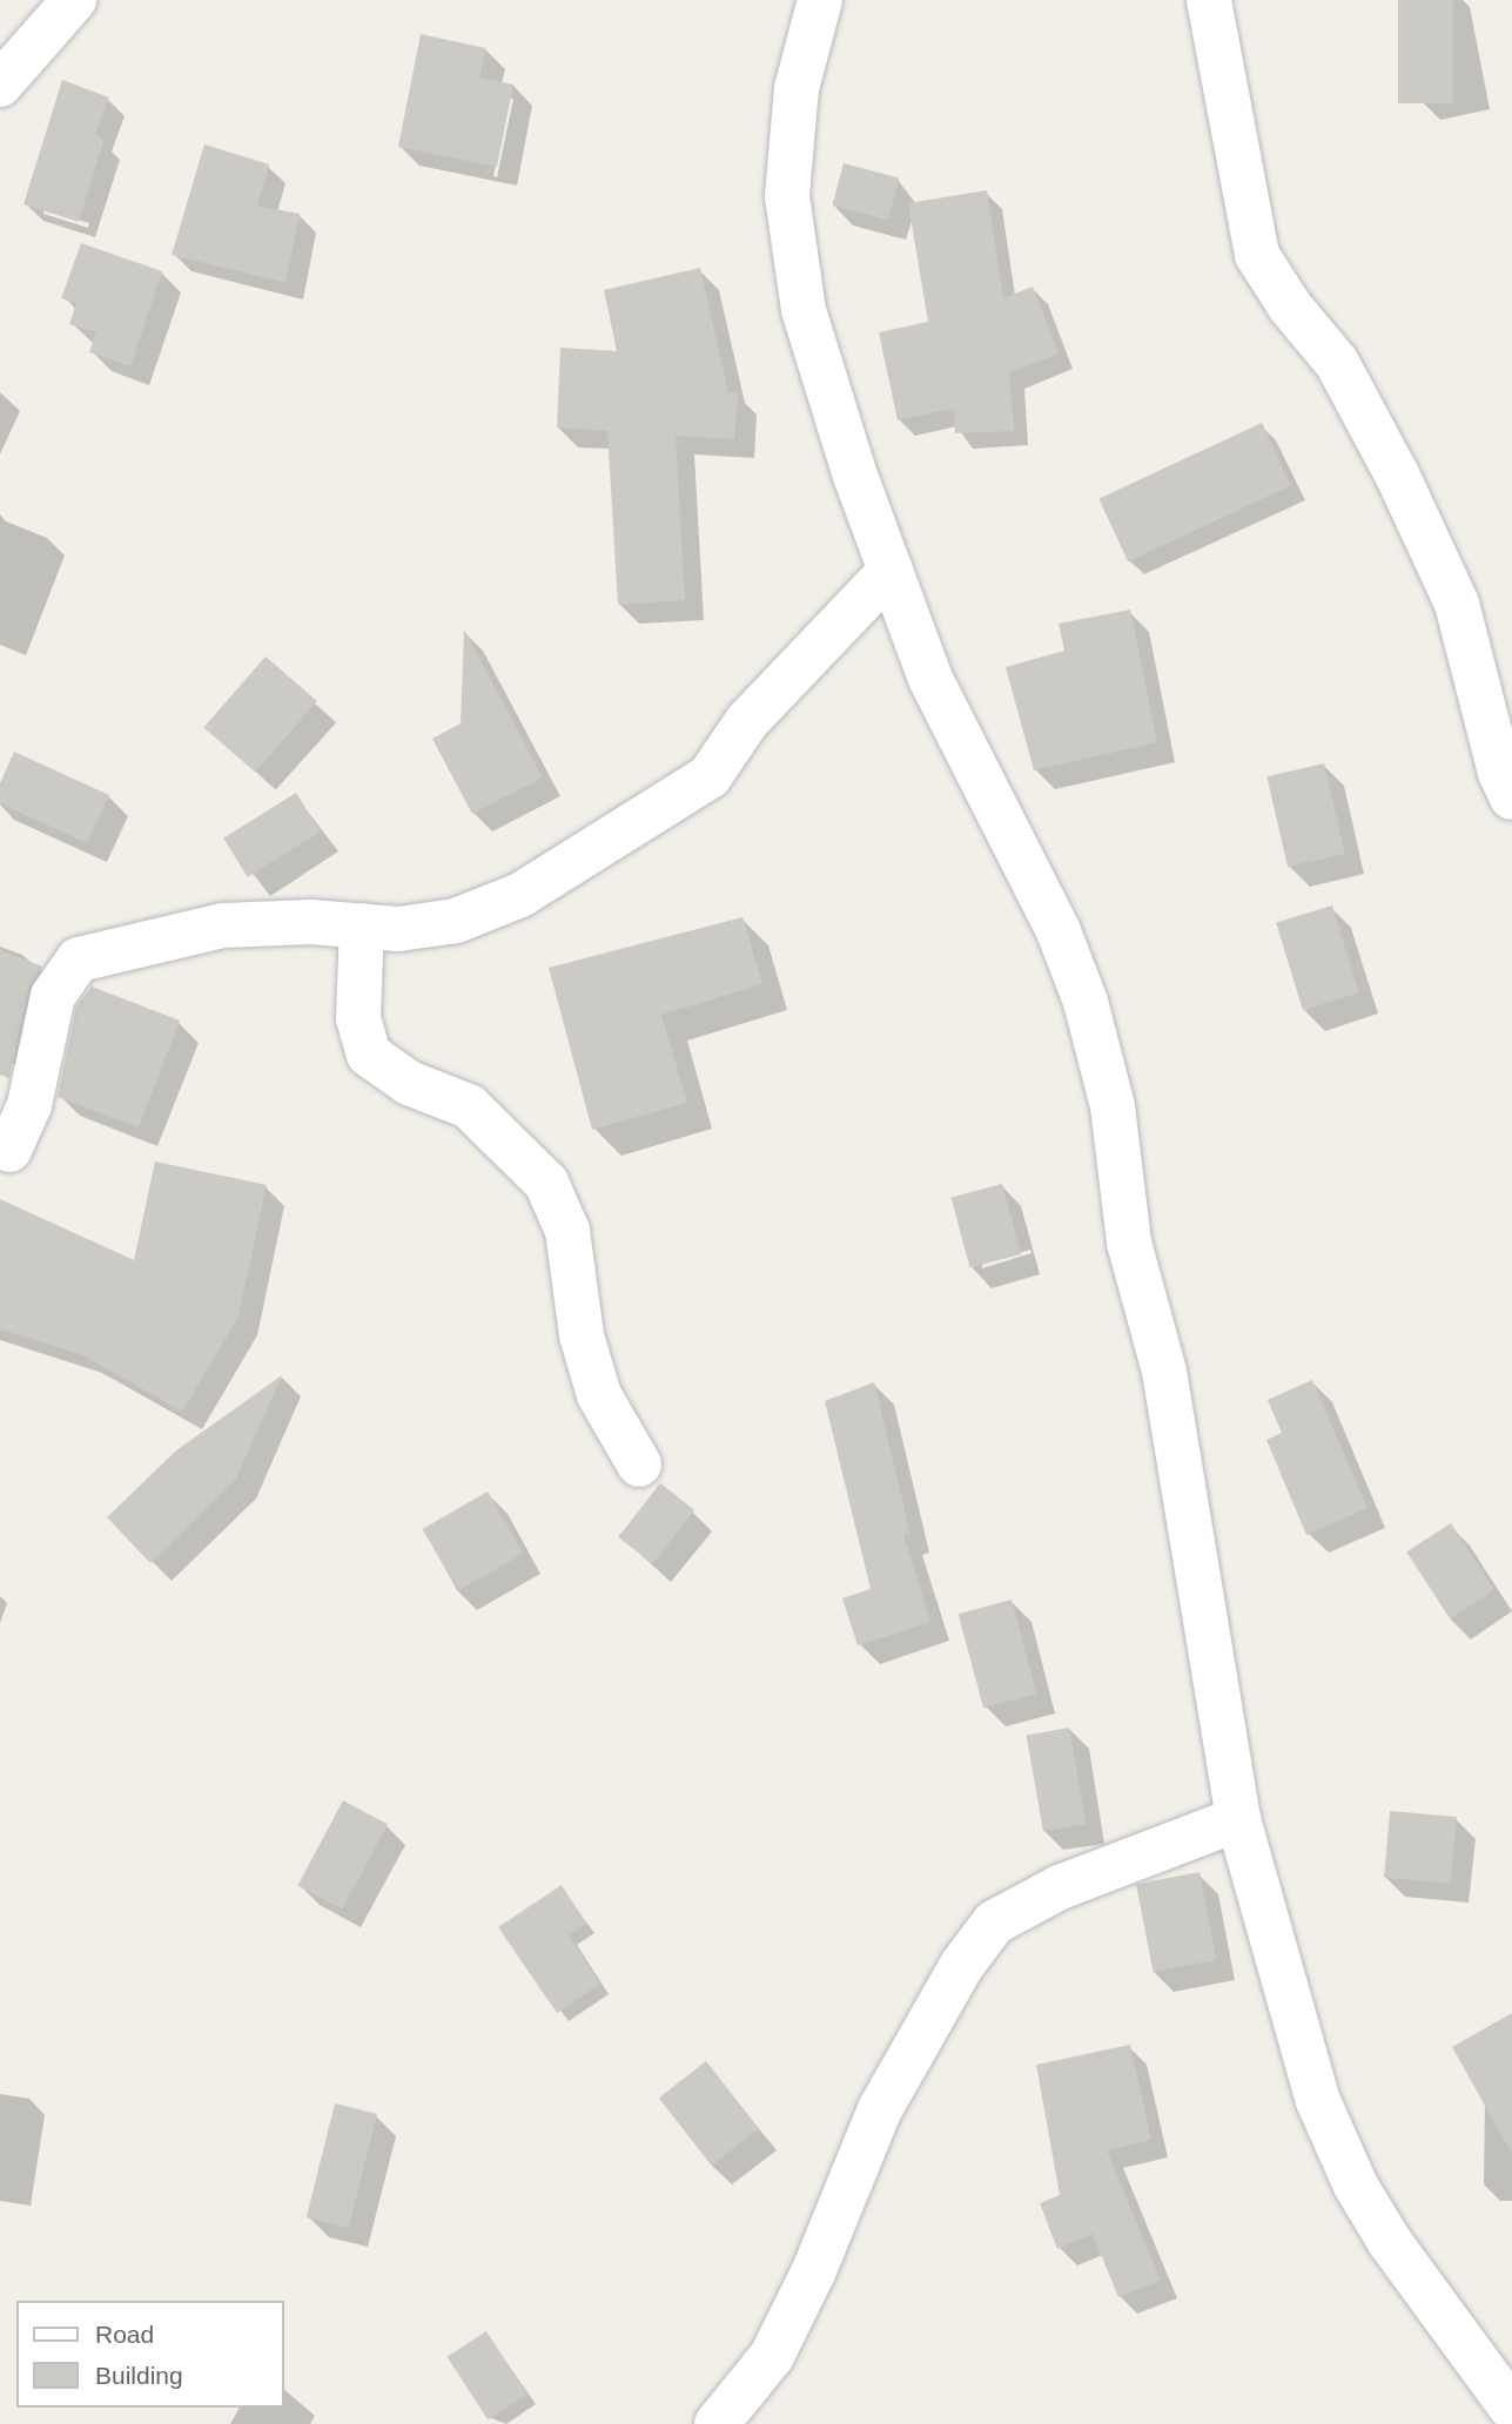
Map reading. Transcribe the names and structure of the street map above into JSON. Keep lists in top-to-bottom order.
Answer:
{
  "legend": ["Road", "Building"]
}
